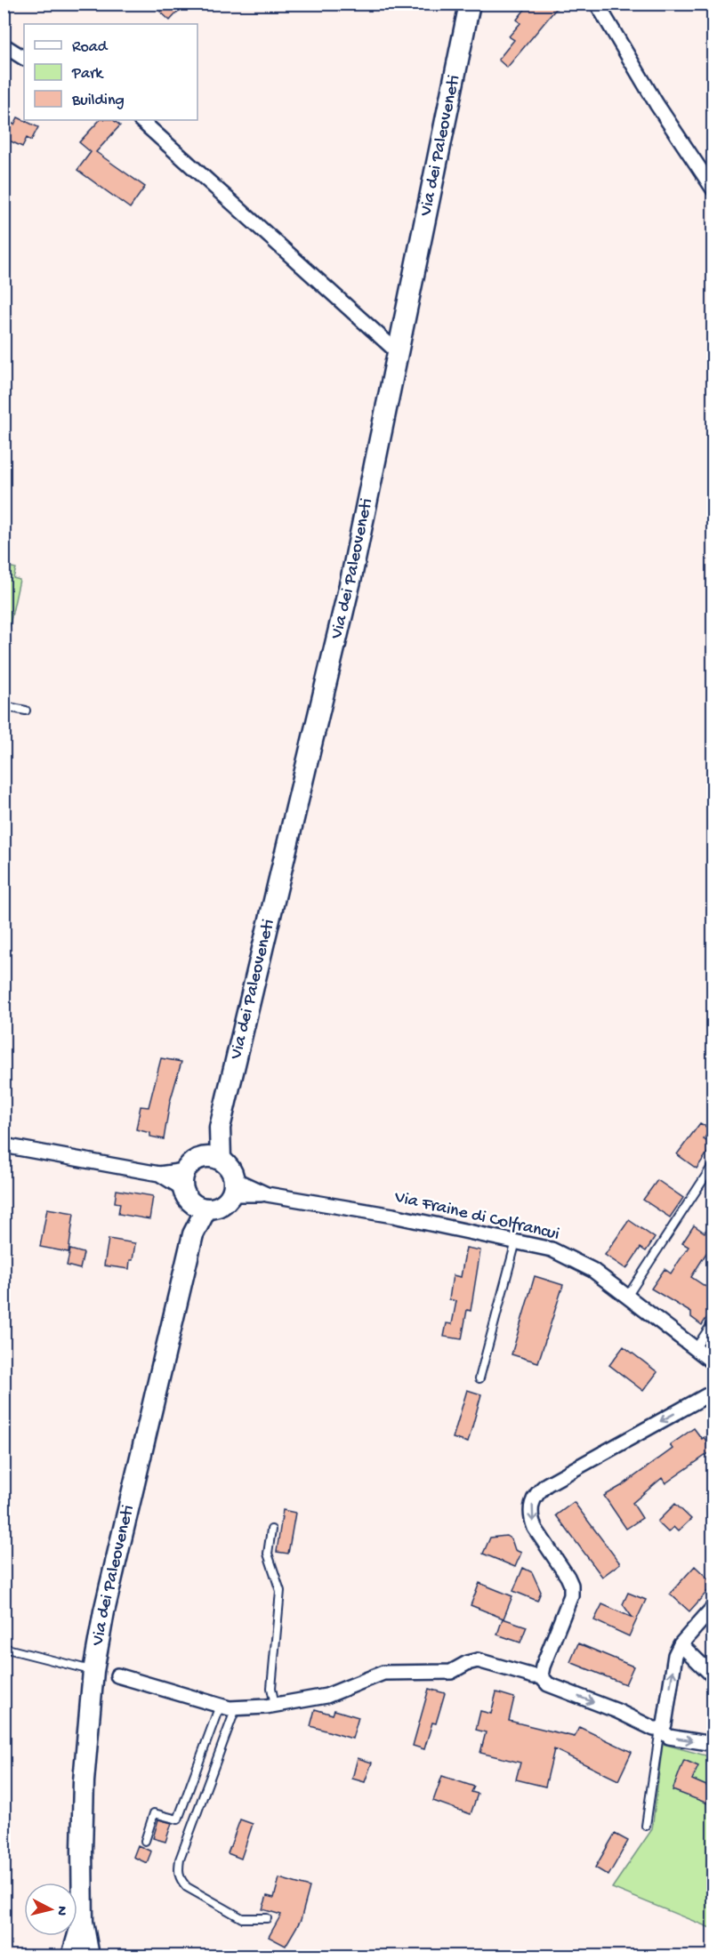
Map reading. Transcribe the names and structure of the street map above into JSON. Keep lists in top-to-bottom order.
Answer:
{
  "streets": {
    "main road": ["Via dei Paleoveneti"],
    "street": ["Via Fraine di Colfrancui"]
  },
  "crossings": [
    ["Via dei Paleoveneti", "Via Fraine di Colfrancui"]
  ],
  "legend": ["Road", "Park", "Building"],
  "north": "right"
}
